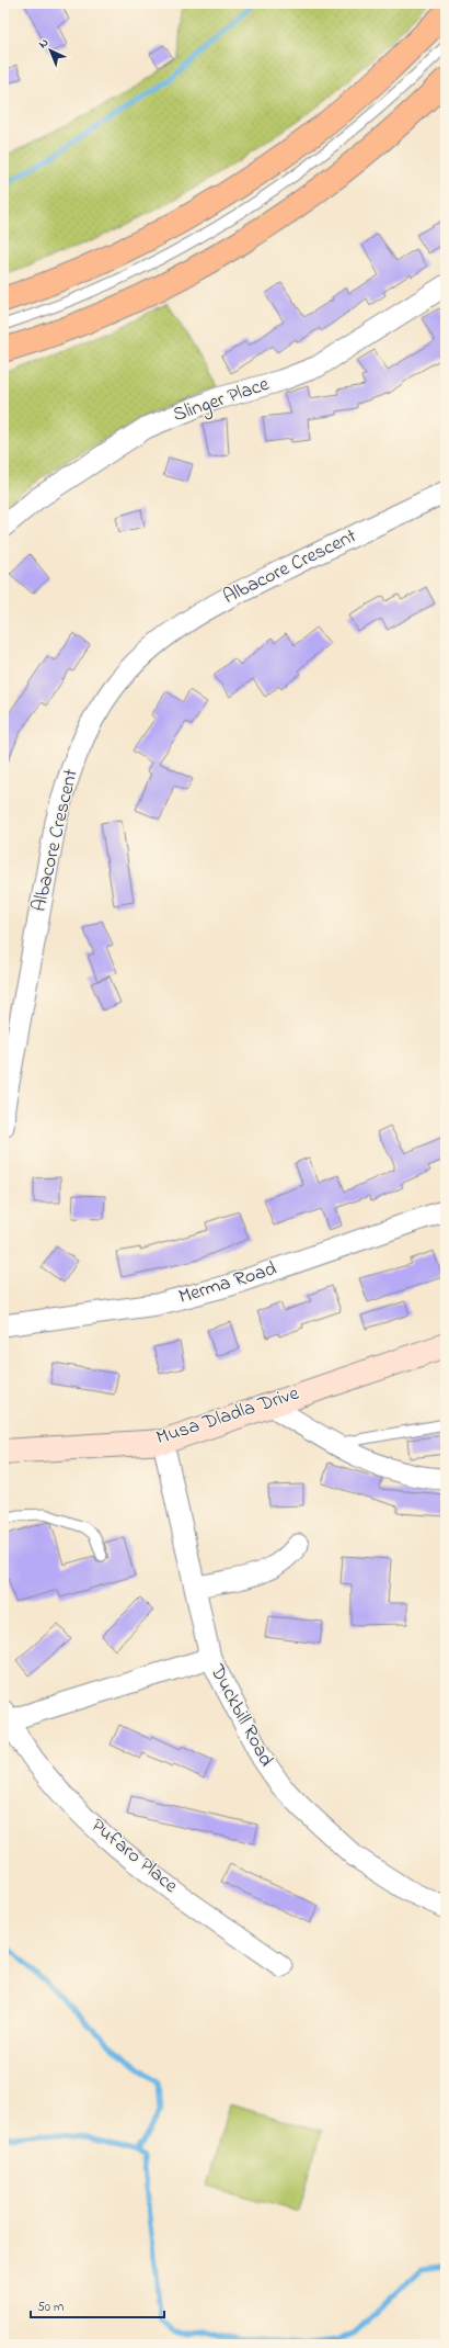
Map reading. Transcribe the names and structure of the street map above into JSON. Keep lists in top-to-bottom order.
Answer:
{
  "streets": {
    "street": [
      "Slinger Place",
      "Albacore Crescent",
      "Merma Road",
      "Musa Dladla Drive",
      "Duckbill Road",
      "Pufaro Place"
    ]
  },
  "crossings": [
    ["Musa Dladla Drive", "Duckbill Road"],
    ["Duckbill Road", "Pufaro Place"]
  ],
  "scale_bar": "50 m",
  "north": "top left"
}
